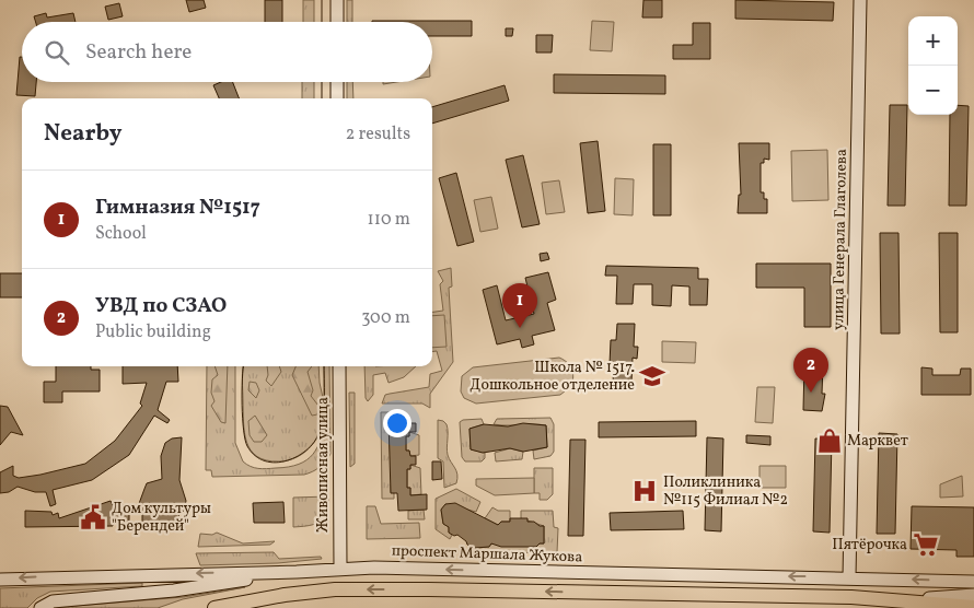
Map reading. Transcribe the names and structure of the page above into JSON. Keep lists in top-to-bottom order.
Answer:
{
  "streets": {
    "street": ["улица Генерала Глаголева", "Живописная улица", "проспект Маршала Жукова"]
  },
  "crossings": [
    ["улица Генерала Глаголева", "проспект Маршала Жукова"],
    ["Живописная улица", "проспект Маршала Жукова"]
  ],
  "places": {
    "school or university": ["Школа № 1517. Дошкольное отделение"],
    "shop": ["Марквет"],
    "hospital": ["Поликлиника №115 Филиал №2"],
    "public building": ["Дом культуры \"Берендей\""],
    "supermarket": ["Пятёрочка"]
  },
  "page": {
    "map_buttons": ["+", "−"],
    "search": "Search here",
    "heading": ["Nearby", "2 results"],
    "list": [
      {
        "mark": "1",
        "name": "Гимназия №1517",
        "note": "School",
        "value": "110 m"
      },
      {
        "mark": "2",
        "name": "УВД по СЗАО",
        "note": "Public building",
        "value": "300 m"
      }
    ],
    "pins": ["1", "2"]
  }
}
